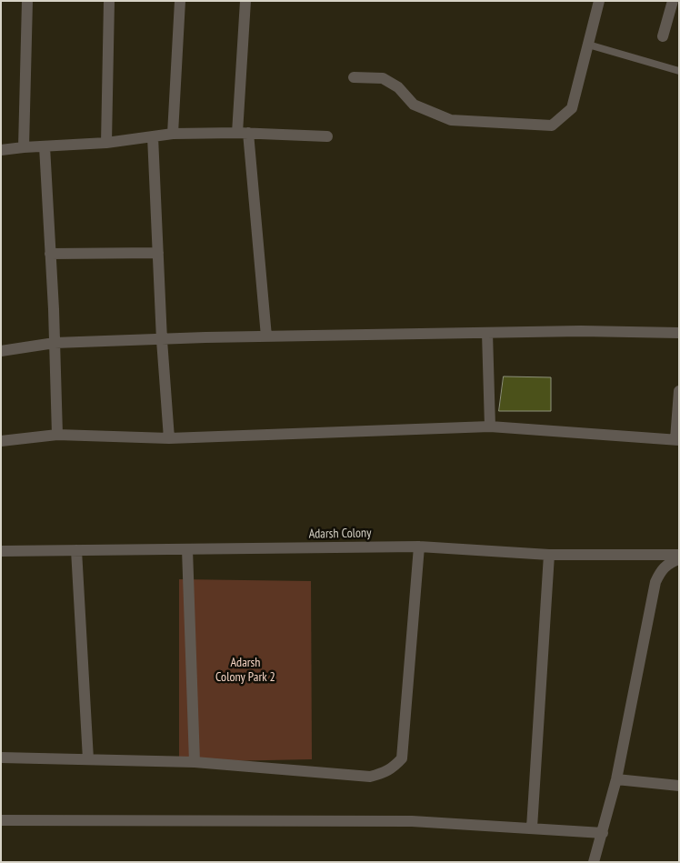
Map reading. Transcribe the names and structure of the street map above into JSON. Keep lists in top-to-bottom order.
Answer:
{
  "streets": {
    "street": ["Adarsh Colony"]
  },
  "parks": ["Adarsh Colony Park 2"]
}
